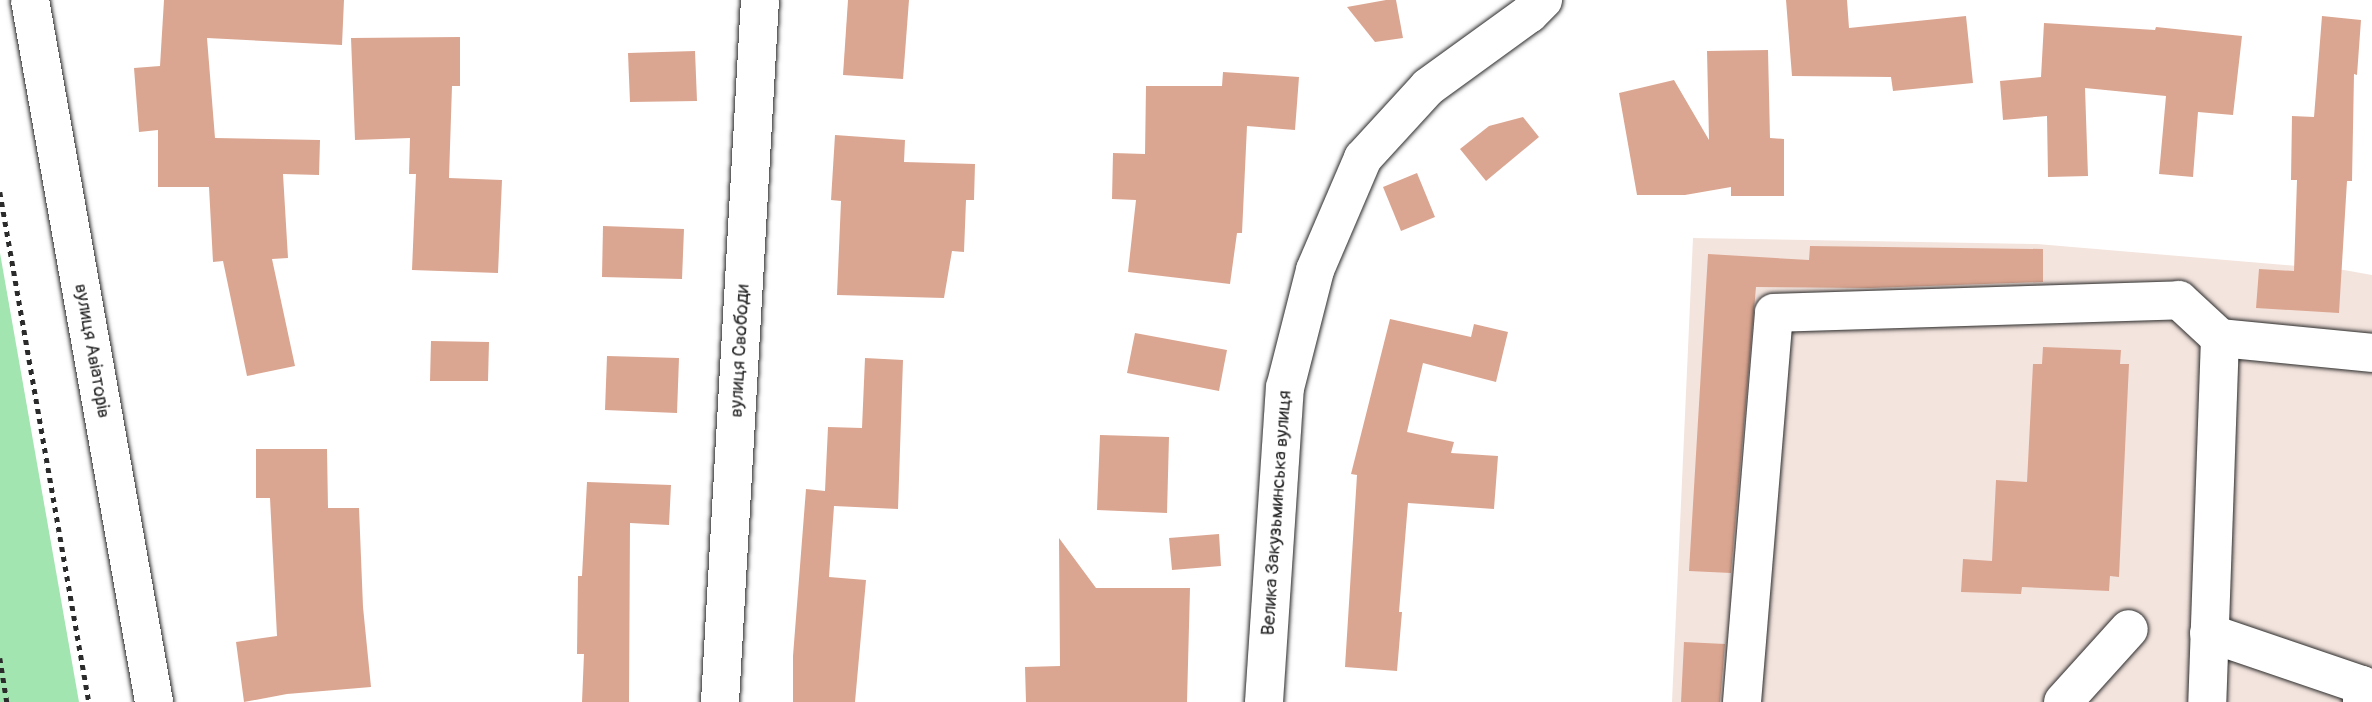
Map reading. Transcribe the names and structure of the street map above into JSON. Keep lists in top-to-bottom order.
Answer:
{
  "streets": {
    "street": ["вулиця Авіаторів", "вулиця Свободи", "Велика Закузьминська вулиця"]
  }
}
